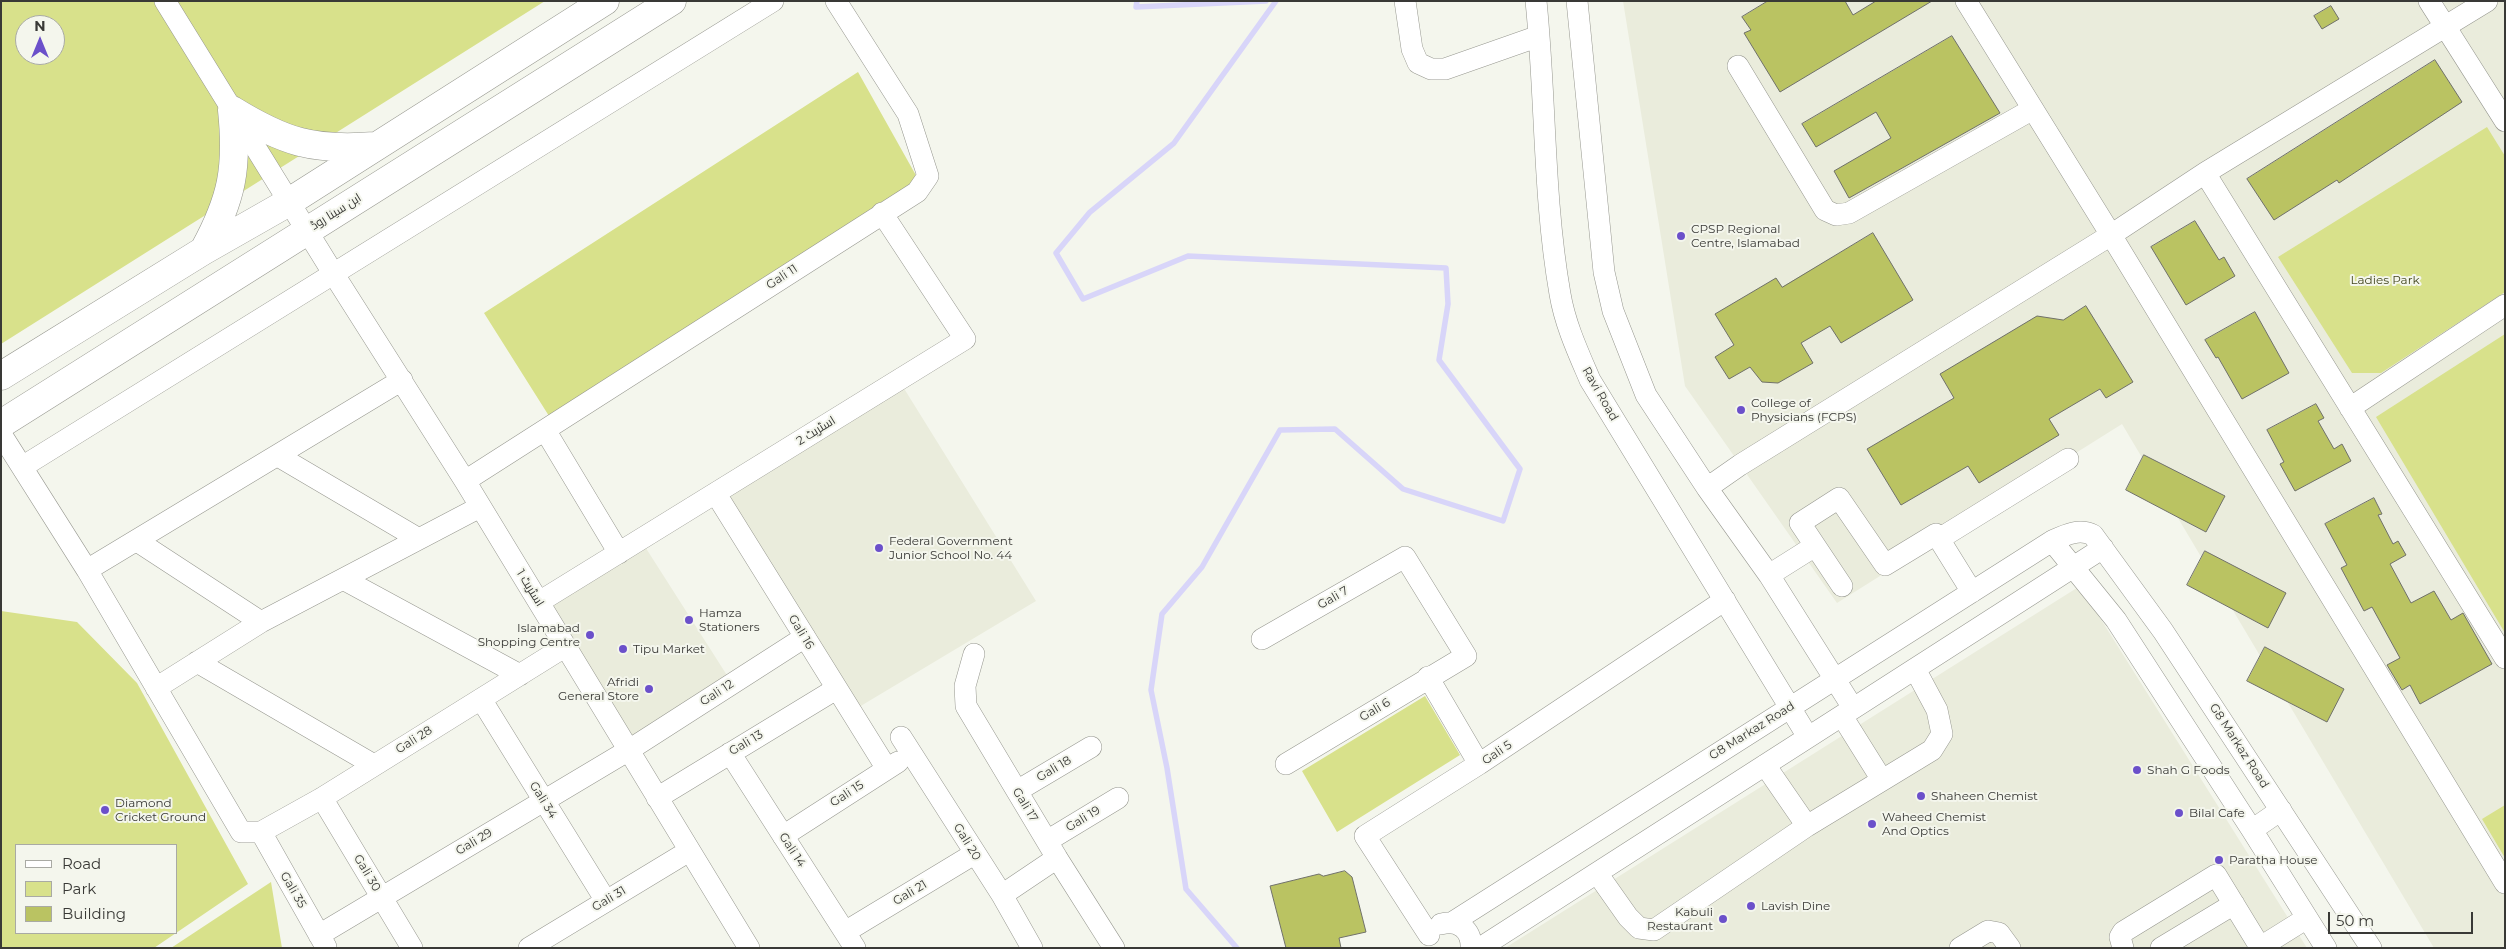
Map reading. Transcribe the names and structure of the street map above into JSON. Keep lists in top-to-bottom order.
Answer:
{
  "streets": {
    "main road": ["ابن سینا روڈ"],
    "street": [
      "Gali 11",
      "Ravi Road",
      "اسٹریٹ 2",
      "اسٹریٹ 1",
      "Gali 7",
      "Gali 16",
      "Gali 12",
      "Gali 6",
      "G8 Markaz Road",
      "Gali 28",
      "Gali 13",
      "Gali 5",
      "Gali 18",
      "Gali 15",
      "Gali 34",
      "Gali 17",
      "Gali 19",
      "Gali 29",
      "Gali 20",
      "Gali 14",
      "Gali 30",
      "Gali 35",
      "Gali 21",
      "Gali 31"
    ]
  },
  "crossings": [
    ["ابن سینا روڈ", "اسٹریٹ 1"],
    ["Gali 11", "اسٹریٹ 2"],
    ["Gali 11", "اسٹریٹ 1"],
    ["Ravi Road", "G8 Markaz Road"],
    ["Ravi Road", "Gali 5"],
    ["اسٹریٹ 2", "اسٹریٹ 1"],
    ["اسٹریٹ 2", "Gali 16"],
    ["اسٹریٹ 1", "Gali 12"],
    ["اسٹریٹ 1", "Gali 28"],
    ["اسٹریٹ 1", "Gali 13"],
    ["اسٹریٹ 1", "Gali 29"],
    ["اسٹریٹ 1", "Gali 31"],
    ["Gali 7", "Gali 6"],
    ["Gali 16", "Gali 12"],
    ["Gali 16", "Gali 13"],
    ["Gali 16", "Gali 15"],
    ["Gali 12", "Gali 29"],
    ["G8 Markaz Road", "Gali 5"],
    ["Gali 28", "Gali 34"],
    ["Gali 28", "Gali 30"],
    ["Gali 28", "Gali 35"],
    ["Gali 13", "Gali 14"],
    ["Gali 18", "Gali 17"],
    ["Gali 15", "Gali 20"],
    ["Gali 15", "Gali 14"],
    ["Gali 34", "Gali 29"],
    ["Gali 34", "Gali 31"],
    ["Gali 17", "Gali 19"],
    ["Gali 19", "Gali 20"],
    ["Gali 29", "Gali 30"],
    ["Gali 29", "Gali 35"],
    ["Gali 20", "Gali 21"],
    ["Gali 14", "Gali 21"]
  ],
  "parks": ["Ladies Park"],
  "places": [
    "CPSP Regional Centre, Islamabad",
    "College of Physicians (FCPS)",
    "Federal Government Junior School No. 44",
    "Hamza Stationers",
    "Islamabad Shopping Centre",
    "Tipu Market",
    "Afridi General Store",
    "Shah G Foods",
    "Shaheen Chemist",
    "Diamond Cricket Ground",
    "Bilal Cafe",
    "Waheed Chemist And Optics",
    "Paratha House",
    "Lavish Dine",
    "Kabuli Restaurant"
  ],
  "legend": ["Road", "Park", "Building"],
  "scale_bar": "50 m",
  "north": "top"
}
